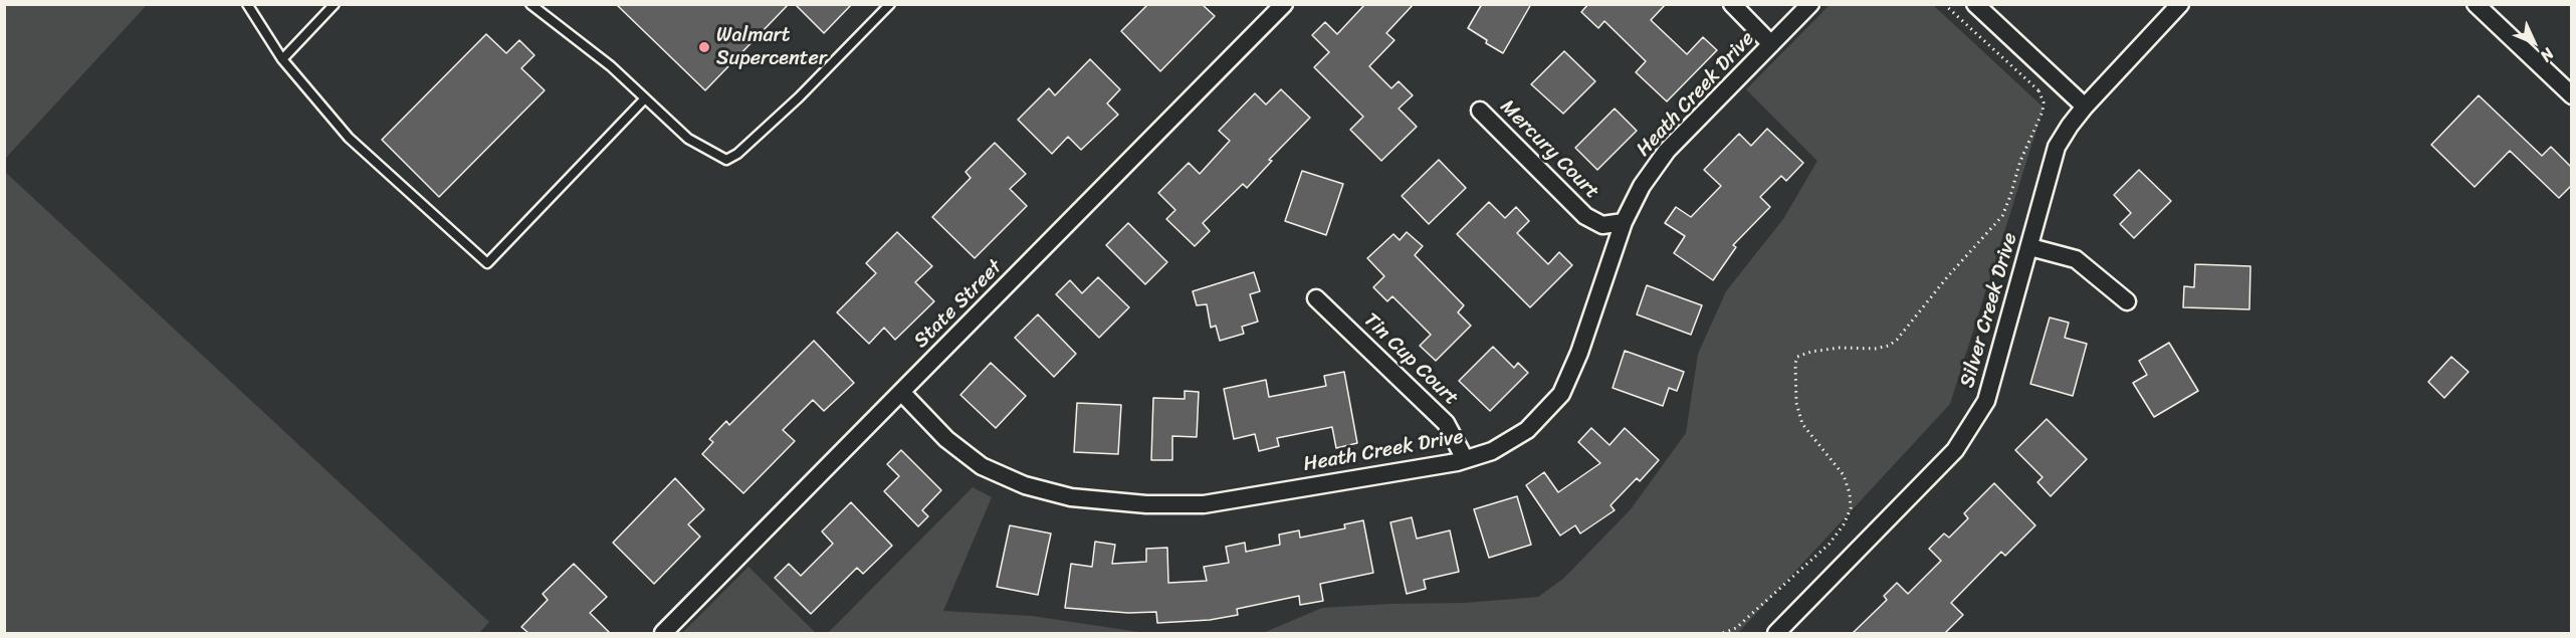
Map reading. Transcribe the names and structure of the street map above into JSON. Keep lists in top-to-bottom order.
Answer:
{
  "streets": {
    "street": [
      "Heath Creek Drive",
      "Mercury Court",
      "State Street",
      "Silver Creek Drive",
      "Tin Cup Court"
    ]
  },
  "crossings": [
    ["Heath Creek Drive", "Mercury Court"],
    ["Heath Creek Drive", "State Street"],
    ["Heath Creek Drive", "Tin Cup Court"]
  ],
  "places": ["Walmart Supercenter"],
  "north": "bottom right"
}
